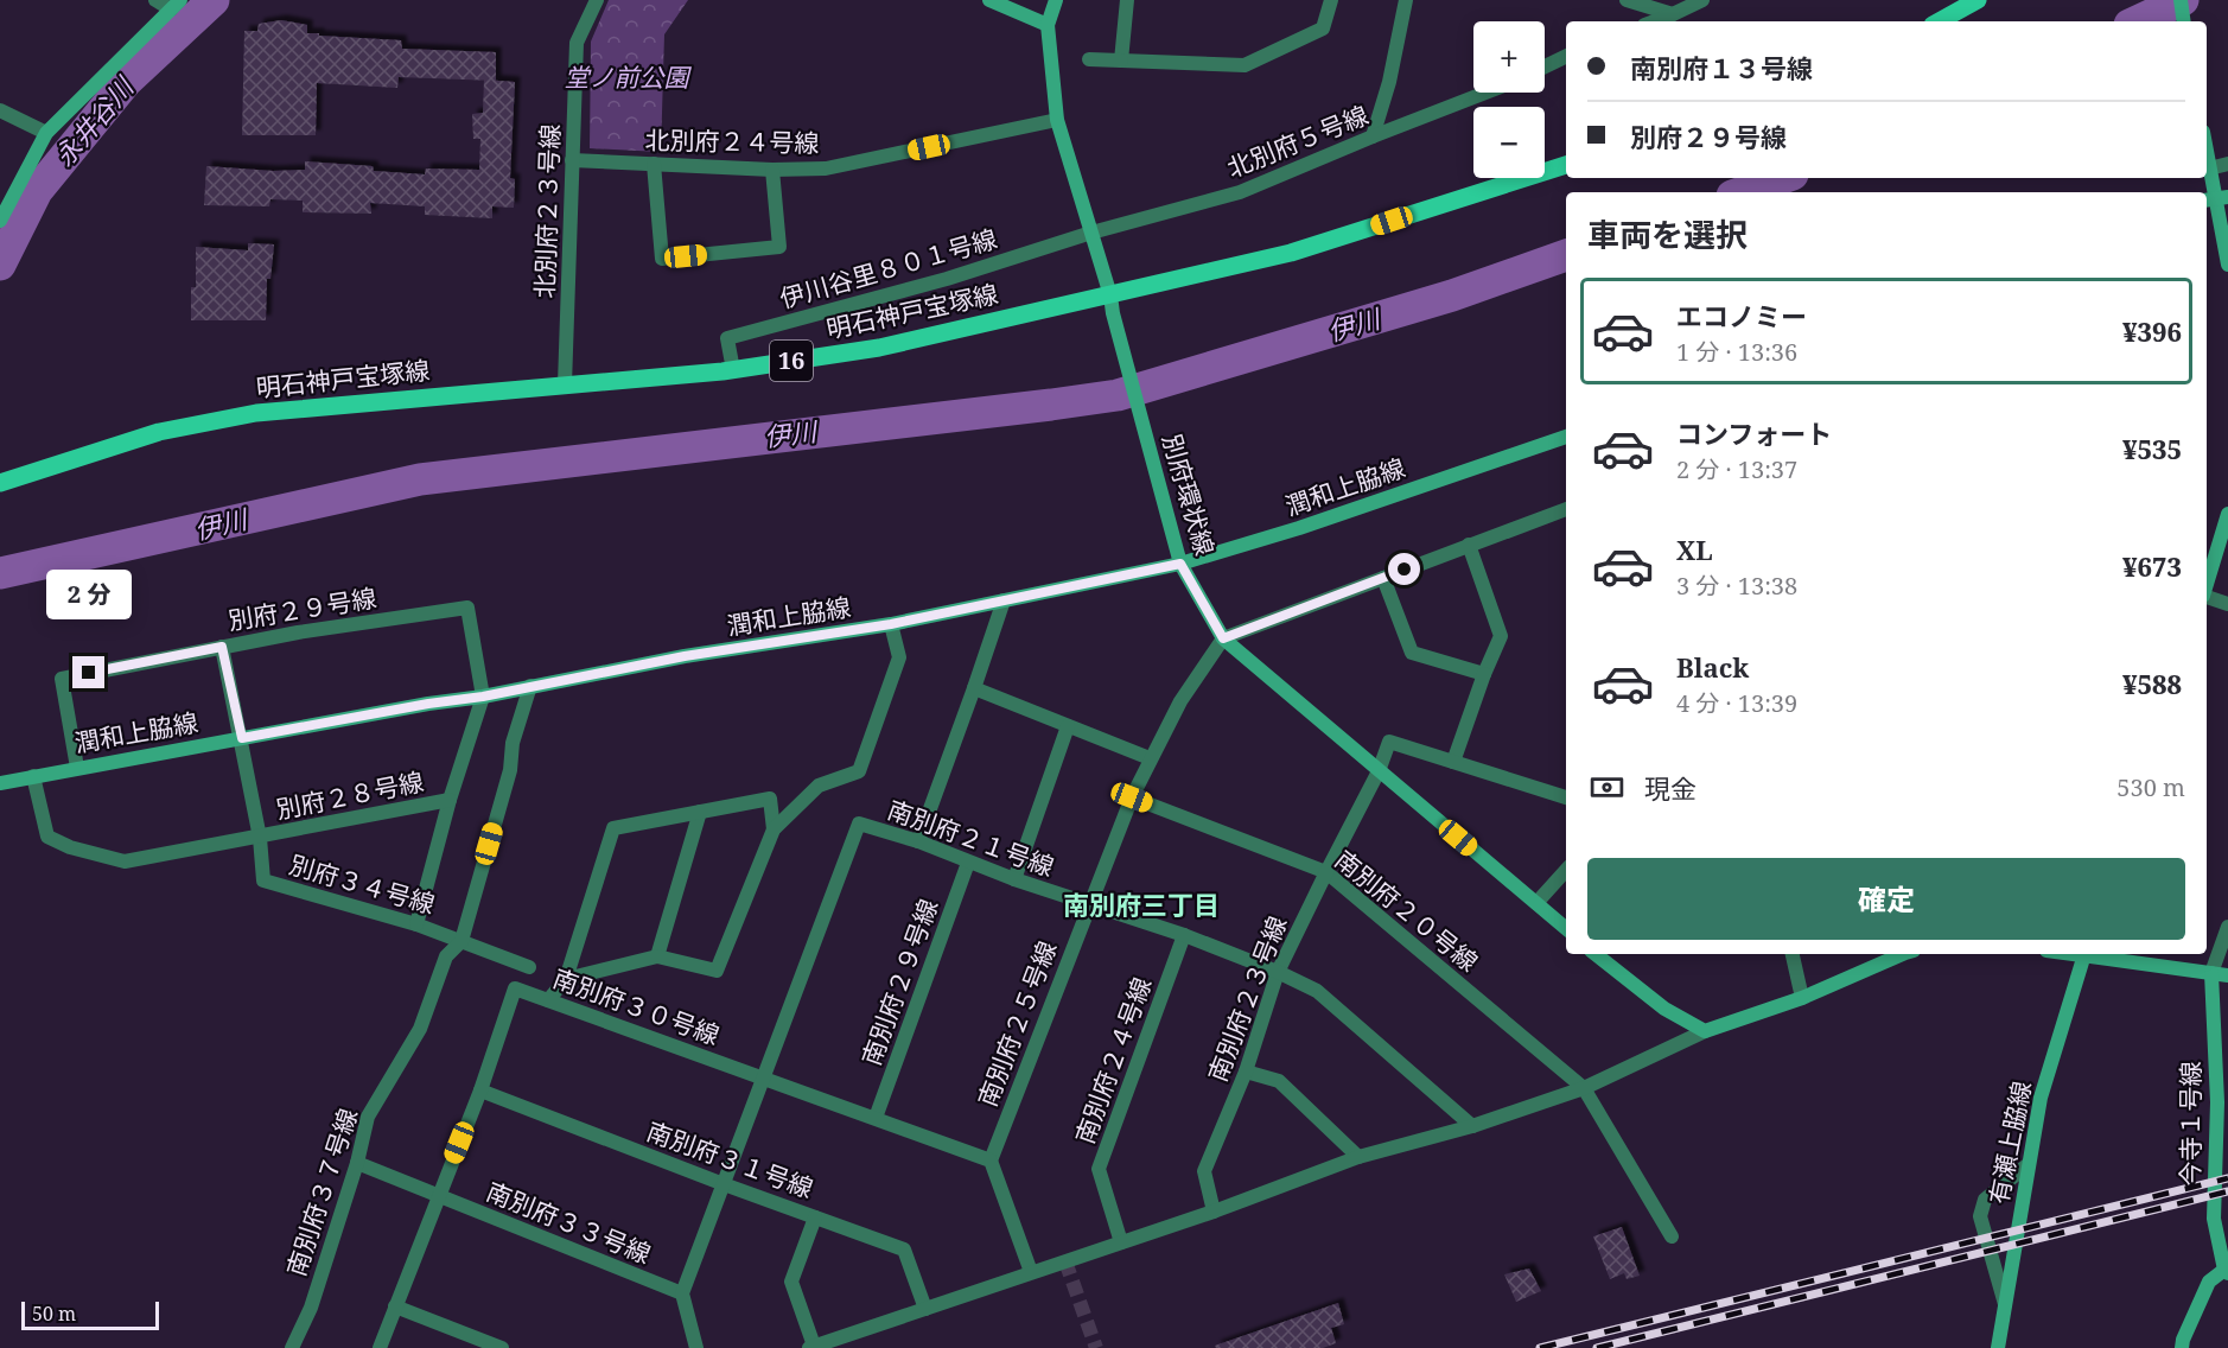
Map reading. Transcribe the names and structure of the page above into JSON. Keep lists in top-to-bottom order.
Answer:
{
  "streets": {
    "main road": ["明石神戸宝塚線", "16"],
    "street": [
      "北別府２４号線",
      "北別府５号線",
      "北別府２３号線",
      "伊川谷里８０１号線",
      "潤和上脇線",
      "別府環状線",
      "別府２９号線",
      "別府２８号線",
      "南別府２１号線",
      "別府３４号線",
      "南別府２０号線",
      "南別府２９号線",
      "南別府２３号線",
      "南別府３０号線",
      "南別府２５号線",
      "南別府２４号線",
      "今寺１号線",
      "有瀬上脇線",
      "南別府３１号線",
      "南別府３７号線",
      "南別府３３号線"
    ]
  },
  "crossings": [
    ["北別府２４号線", "北別府２３号線"],
    ["北別府２４号線", "別府環状線"],
    ["北別府５号線", "伊川谷里８０１号線"],
    ["北別府５号線", "別府環状線"],
    ["北別府２３号線", "明石神戸宝塚線"],
    ["伊川谷里８０１号線", "明石神戸宝塚線"],
    ["伊川谷里８０１号線", "別府環状線"],
    ["明石神戸宝塚線", "別府環状線"],
    ["潤和上脇線", "別府環状線"],
    ["潤和上脇線", "別府２９号線"],
    ["潤和上脇線", "別府２８号線"],
    ["潤和上脇線", "別府３４号線"],
    ["潤和上脇線", "南別府３７号線"],
    ["別府環状線", "南別府２３号線"],
    ["別府環状線", "南別府２５号線"],
    ["別府２９号線", "別府３４号線"],
    ["別府２８号線", "別府３４号線"],
    ["南別府２１号線", "南別府２９号線"],
    ["南別府２１号線", "南別府２３号線"],
    ["南別府２１号線", "南別府３０号線"],
    ["南別府２１号線", "南別府２５号線"],
    ["南別府２１号線", "南別府２４号線"],
    ["南別府２１号線", "南別府３１号線"],
    ["南別府２１号線", "南別府３３号線"],
    ["別府３４号線", "南別府３７号線"],
    ["南別府２０号線", "南別府２３号線"],
    ["南別府２０号線", "南別府２５号線"],
    ["南別府２９号線", "南別府３０号線"],
    ["南別府３０号線", "南別府２５号線"],
    ["南別府３０号線", "南別府３１号線"],
    ["南別府３０号線", "南別府３３号線"],
    ["南別府３７号線", "南別府３３号線"]
  ],
  "districts": ["南別府三丁目"],
  "water": ["永井谷川", "伊川"],
  "parks": ["堂ノ前公園"],
  "scale_bar": "50 m",
  "page": {
    "map_buttons": ["+", "−"],
    "banner": ["南別府１３号線", "別府２９号線"],
    "heading": "車両を選択",
    "list": [
      {
        "name": "エコノミー",
        "note": "1 分 · 13:36",
        "value": "¥396"
      },
      {
        "name": "コンフォート",
        "note": "2 分 · 13:37",
        "value": "¥535"
      },
      {
        "name": "XL",
        "note": "3 分 · 13:38",
        "value": "¥673"
      },
      {
        "name": "Black",
        "note": "4 分 · 13:39",
        "value": "¥588"
      }
    ],
    "bubble": "2 分",
    "pay": ["現金", "530 m"],
    "buttons": "確定",
    "scale": "50 m"
  }
}
